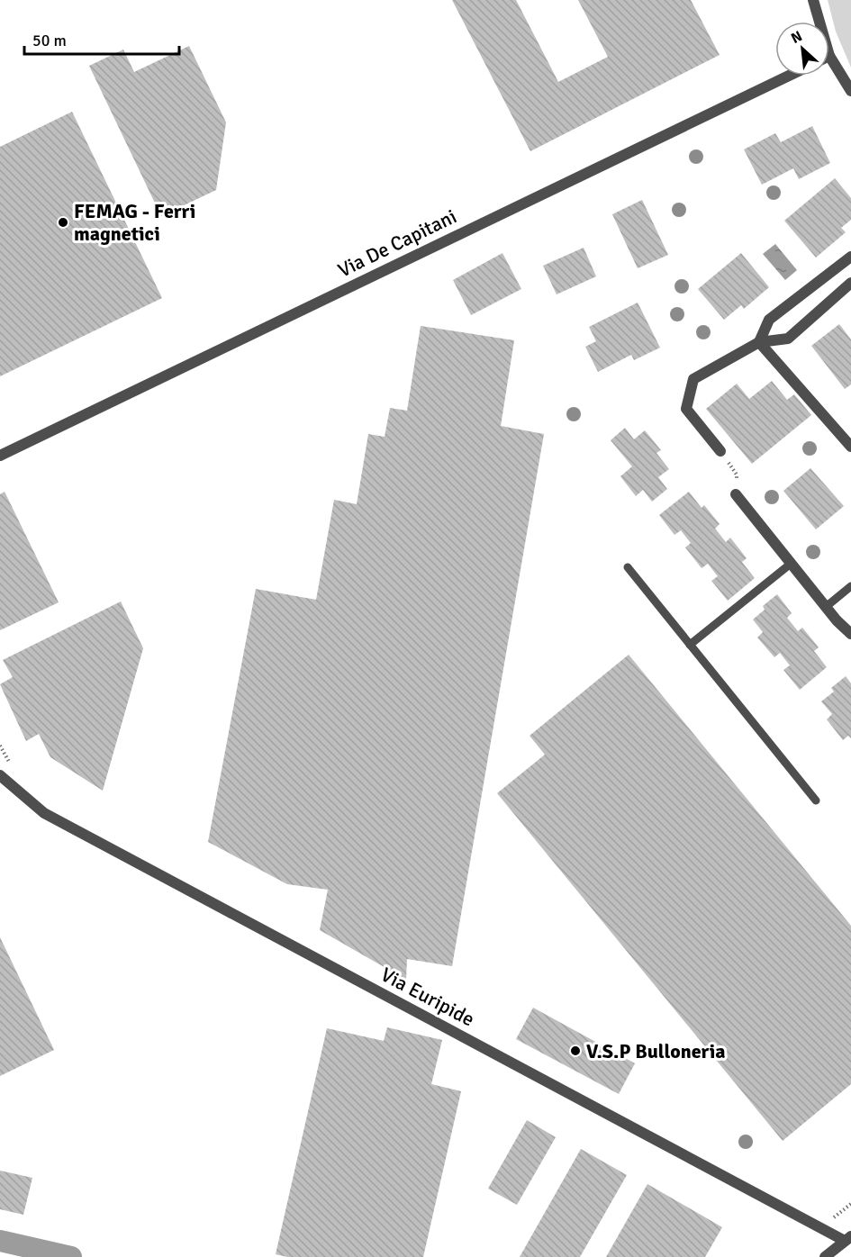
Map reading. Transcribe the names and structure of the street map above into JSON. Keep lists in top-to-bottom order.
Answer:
{
  "streets": {
    "street": ["Via De Capitani", "Via Euripide"]
  },
  "places": ["FEMAG - Ferri magnetici", "V.S.P Bulloneria"],
  "scale_bar": "50 m",
  "north": "top left"
}
